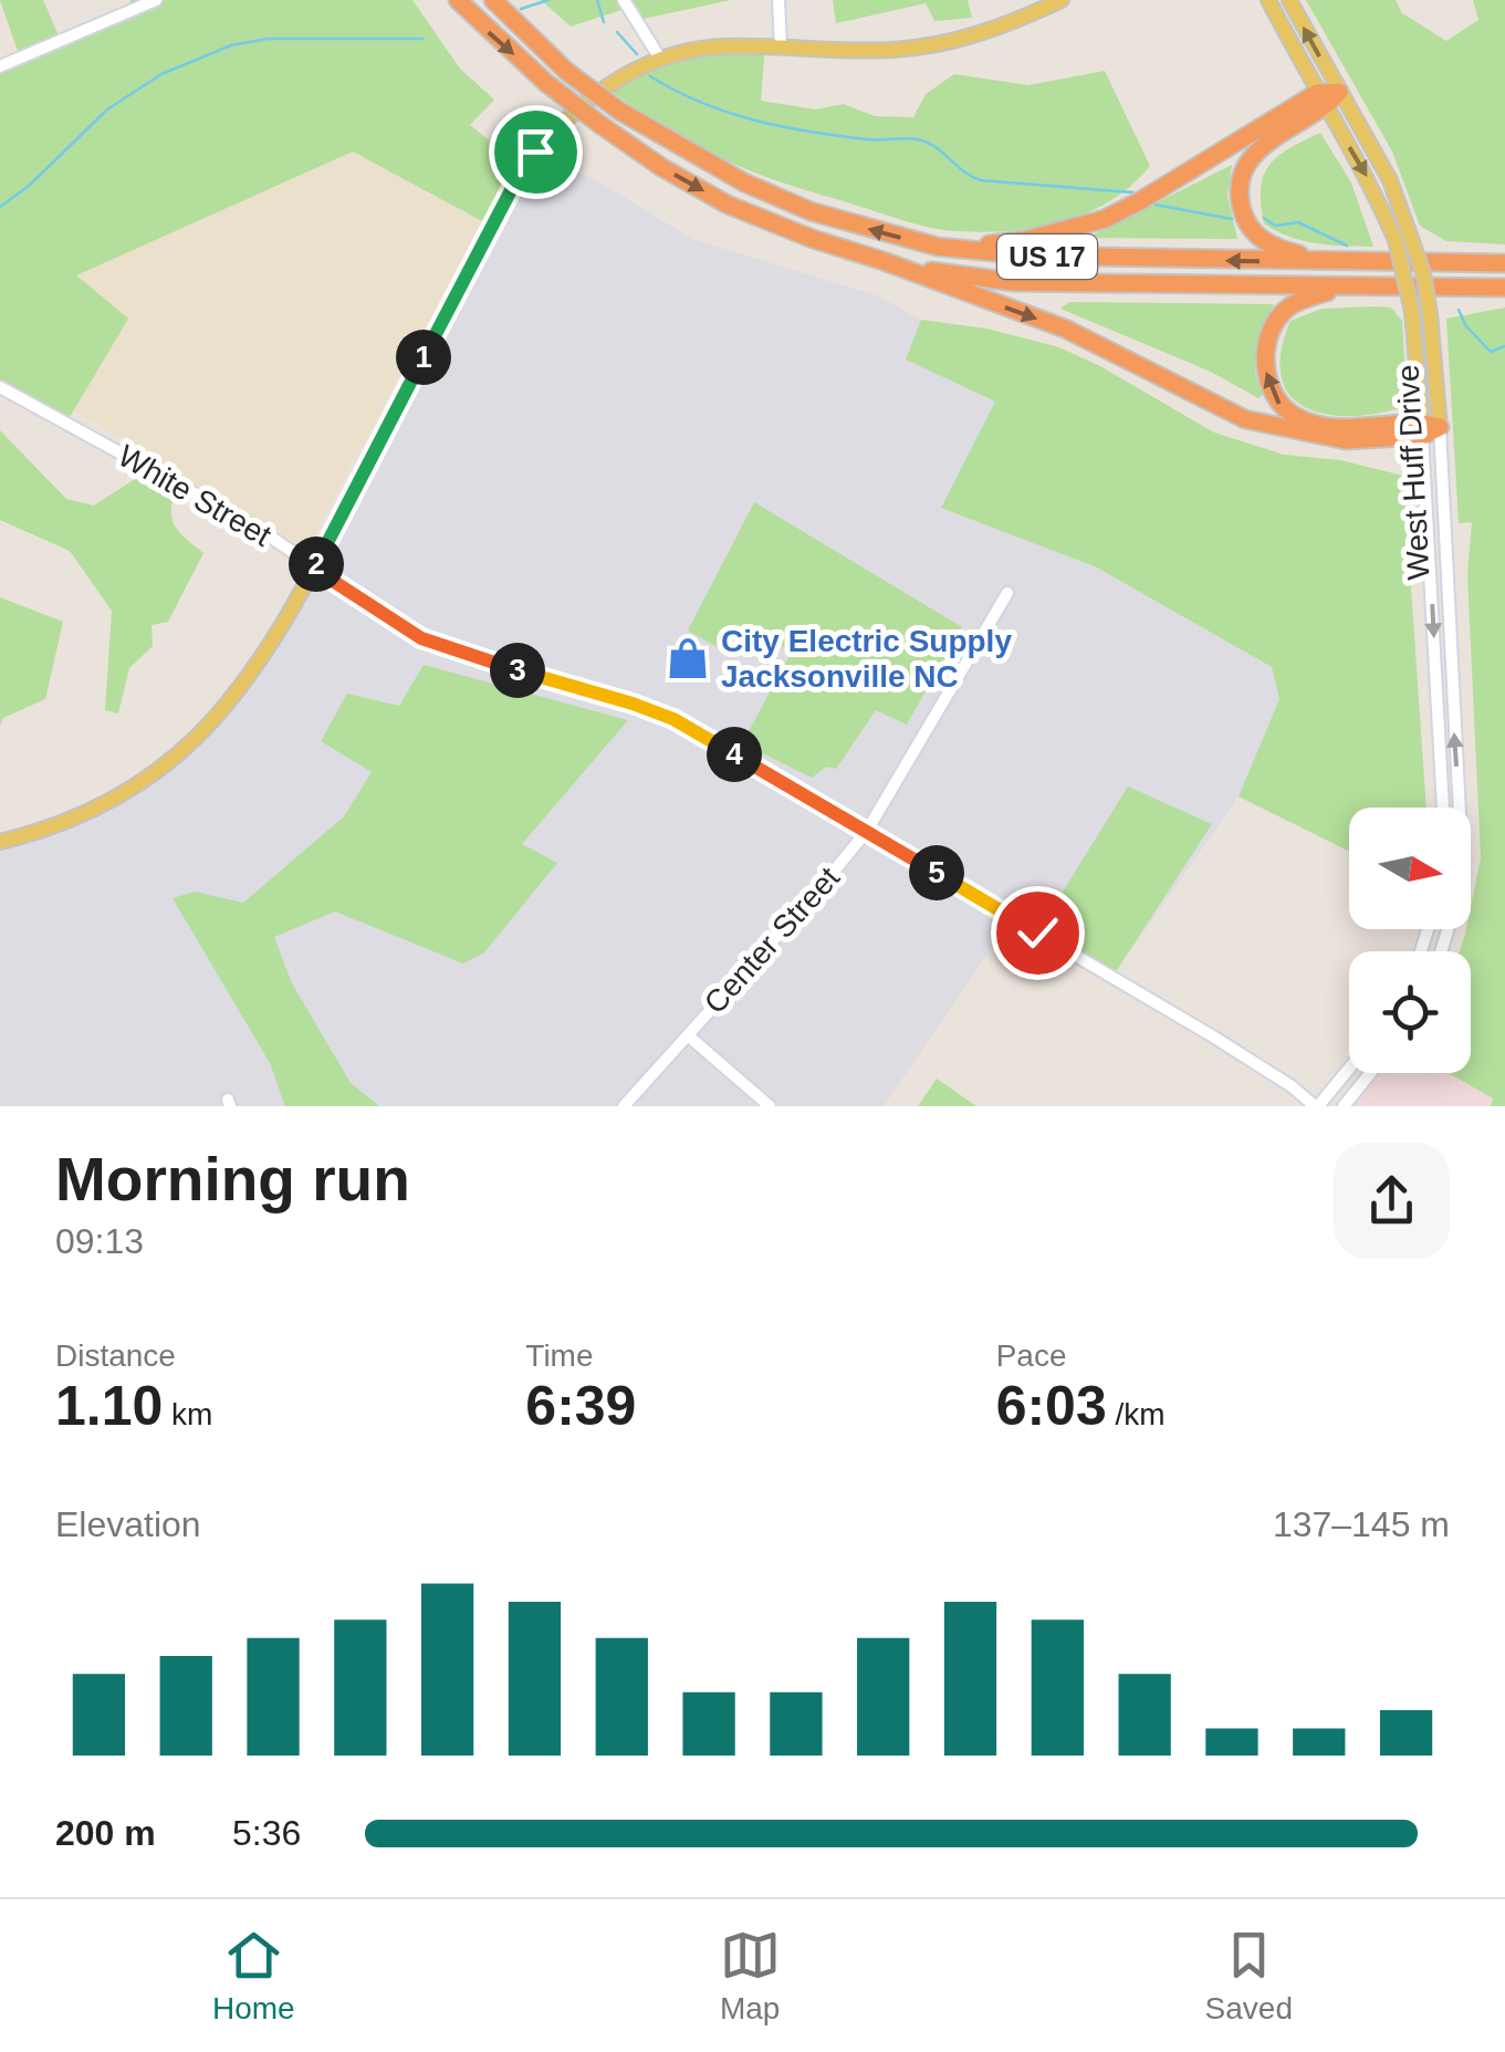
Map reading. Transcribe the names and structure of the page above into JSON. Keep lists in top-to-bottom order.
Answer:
{
  "streets": {
    "highway": ["US 17"],
    "main road": ["West Huff Drive"],
    "street": ["White Street", "Center Street"]
  },
  "crossings": [
    ["White Street", "Center Street"]
  ],
  "places": {
    "shop": ["City Electric Supply Jacksonville NC"]
  },
  "north": "right",
  "page": {
    "pins": [
      "1",
      "2",
      "3",
      "4",
      "5"
    ],
    "heading": ["Morning run", "09:13"],
    "stats": [
      ["Distance", "1.10 km"],
      ["Time", "6:39"],
      ["Pace", "6:03 /km"]
    ],
    "chart": ["Elevation", "137–145 m"],
    "list": [
      {
        "name": "200 m",
        "note": "5:36"
      }
    ],
    "tabs": ["Home", "Map", "Saved"]
  }
}
